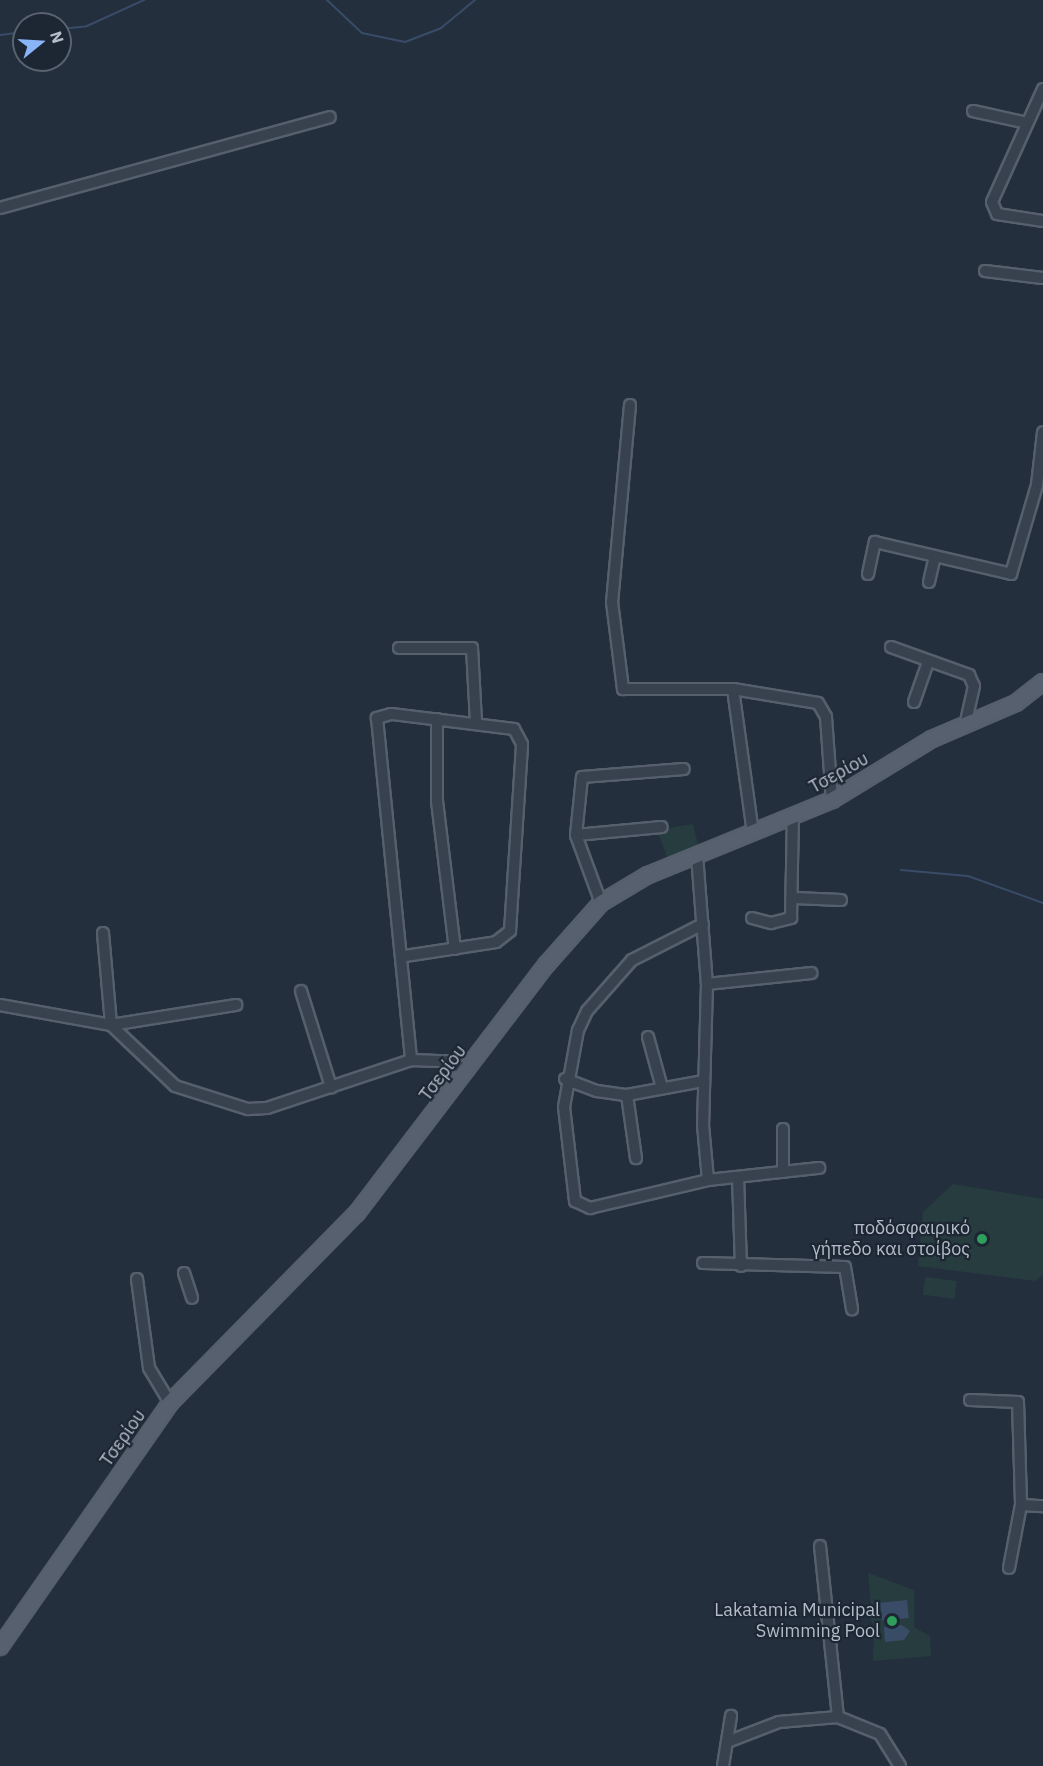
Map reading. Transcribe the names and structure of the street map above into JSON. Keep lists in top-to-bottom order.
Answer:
{
  "streets": {
    "main road": ["Τσερίου"]
  },
  "places": ["ποδόσφαιρικό γήπεδο και στοίβος", "Lakatamia Municipal Swimming Pool"],
  "north": "right"
}
